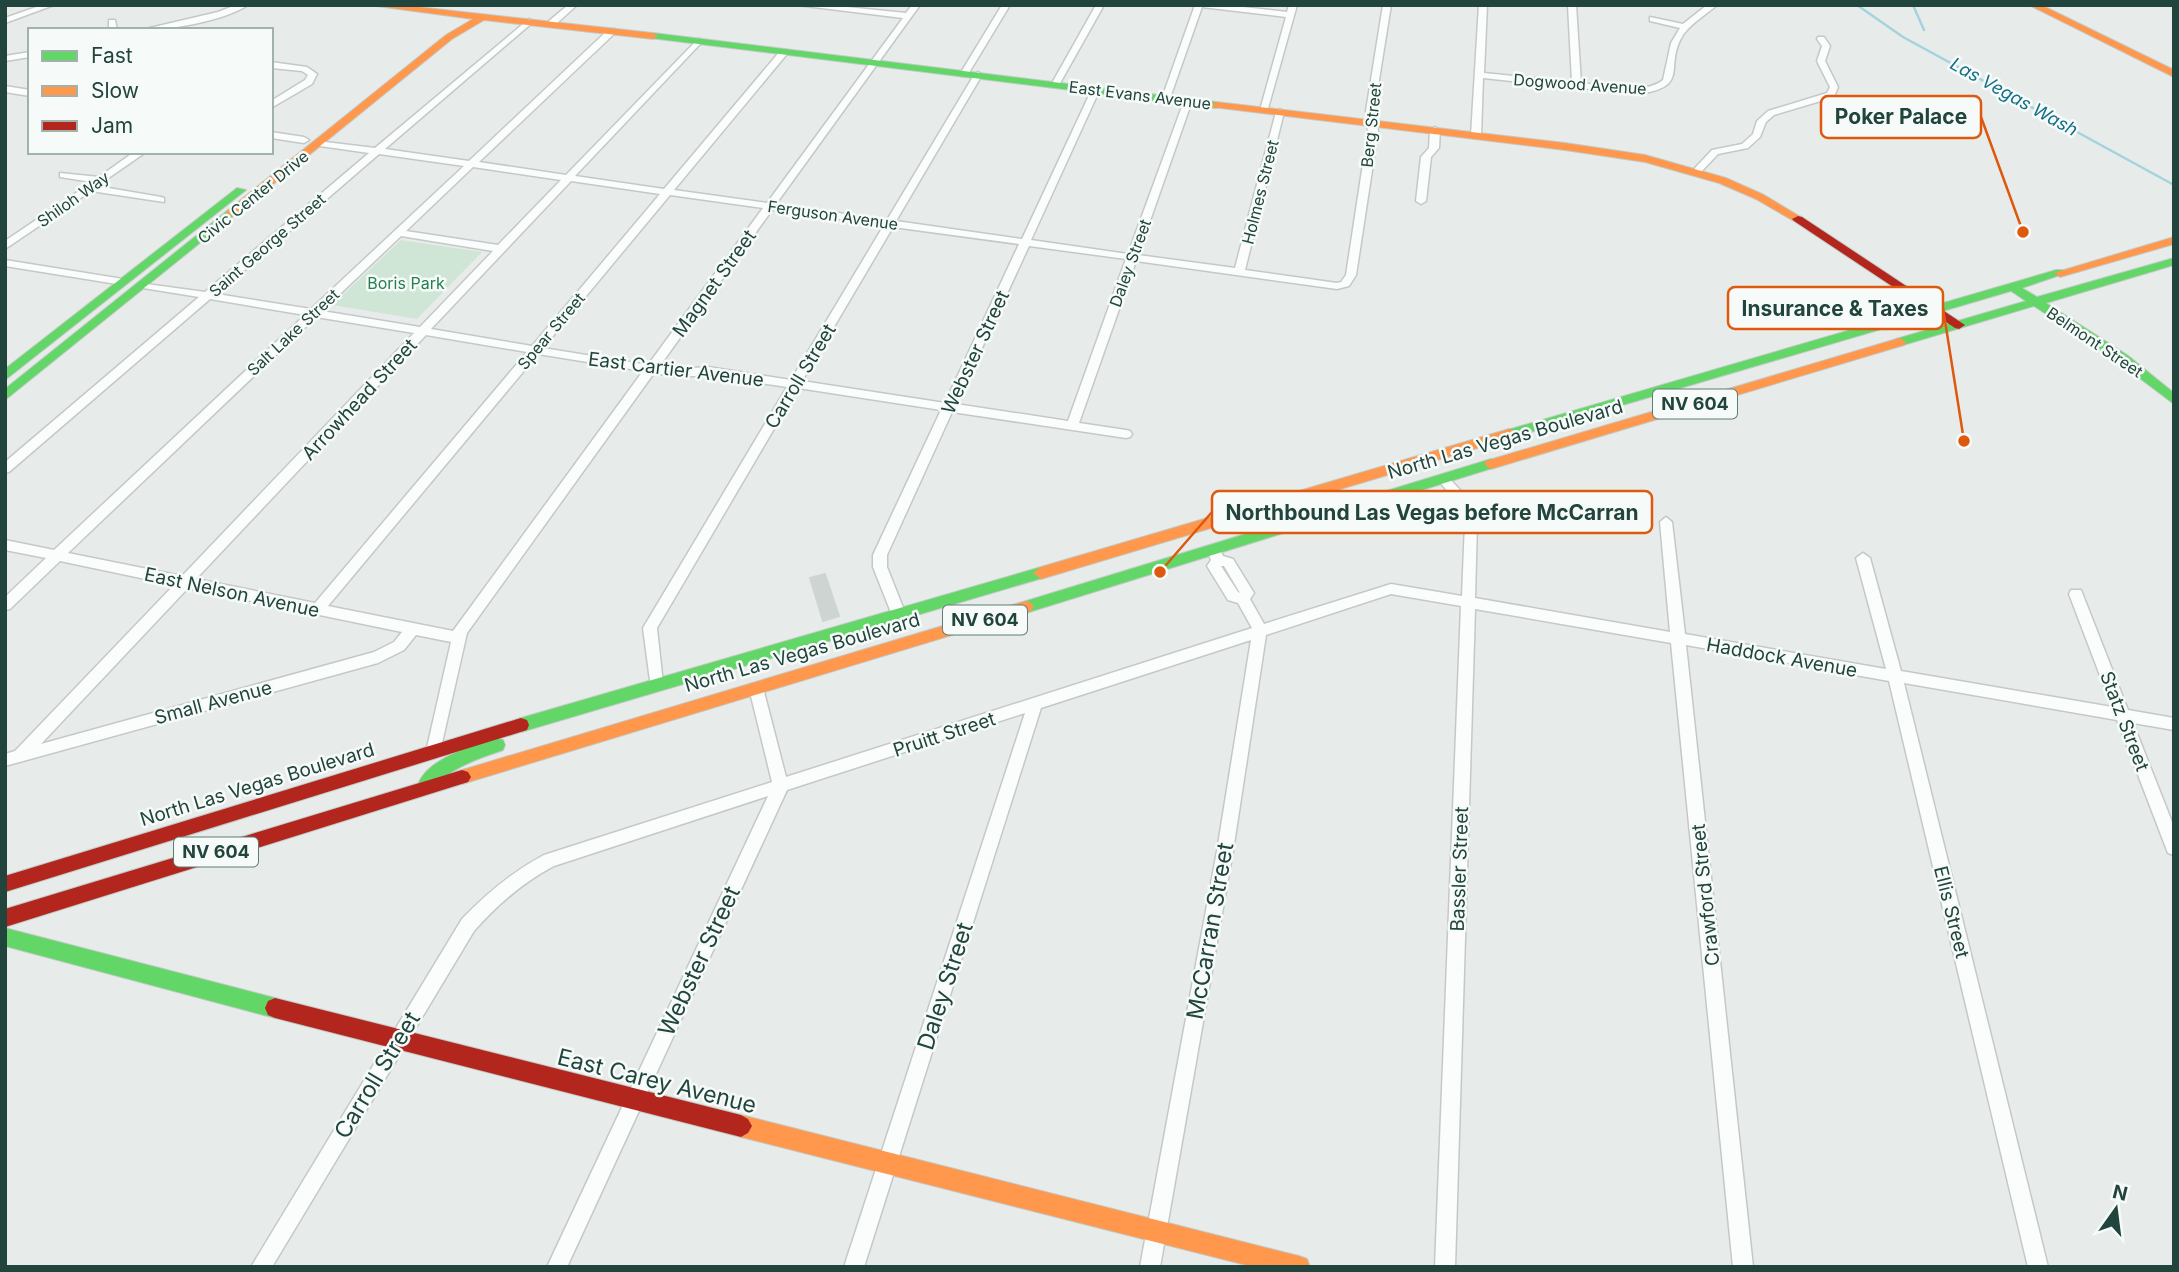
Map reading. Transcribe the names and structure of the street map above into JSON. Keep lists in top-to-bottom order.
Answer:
{
  "streets": {
    "main road": [
      "East Evans Avenue",
      "Civic Center Drive",
      "Belmont Street",
      "NV 604",
      "North Las Vegas Boulevard",
      "East Carey Avenue"
    ],
    "street": [
      "Dogwood Avenue",
      "Berg Street",
      "Holmes Street",
      "Shiloh Way",
      "Ferguson Avenue",
      "Saint George Street",
      "Daley Street",
      "Magnet Street",
      "Spear Street",
      "Salt Lake Street",
      "Webster Street",
      "East Cartier Avenue",
      "Carroll Street",
      "Arrowhead Street",
      "East Nelson Avenue",
      "Haddock Avenue",
      "Small Avenue",
      "Statz Street",
      "Pruitt Street",
      "Bassler Street",
      "Crawford Street",
      "Ellis Street",
      "McCarran Street"
    ]
  },
  "crossings": [
    ["East Evans Avenue", "Berg Street"],
    ["East Evans Avenue", "Holmes Street"],
    ["East Evans Avenue", "Civic Center Drive"],
    ["East Evans Avenue", "Saint George Street"],
    ["East Evans Avenue", "Daley Street"],
    ["East Evans Avenue", "Magnet Street"],
    ["East Evans Avenue", "Spear Street"],
    ["East Evans Avenue", "Salt Lake Street"],
    ["East Evans Avenue", "Webster Street"],
    ["East Evans Avenue", "Carroll Street"],
    ["East Evans Avenue", "Arrowhead Street"],
    ["East Evans Avenue", "North Las Vegas Boulevard"],
    ["Berg Street", "Ferguson Avenue"],
    ["Holmes Street", "Ferguson Avenue"],
    ["Civic Center Drive", "Ferguson Avenue"],
    ["Civic Center Drive", "East Cartier Avenue"],
    ["Ferguson Avenue", "Saint George Street"],
    ["Ferguson Avenue", "Daley Street"],
    ["Ferguson Avenue", "Magnet Street"],
    ["Ferguson Avenue", "Spear Street"],
    ["Ferguson Avenue", "Salt Lake Street"],
    ["Ferguson Avenue", "Webster Street"],
    ["Ferguson Avenue", "Carroll Street"],
    ["Ferguson Avenue", "Arrowhead Street"],
    ["Saint George Street", "East Cartier Avenue"],
    ["Daley Street", "East Cartier Avenue"],
    ["Daley Street", "Pruitt Street"],
    ["Daley Street", "East Carey Avenue"],
    ["Magnet Street", "East Cartier Avenue"],
    ["Magnet Street", "North Las Vegas Boulevard"],
    ["Magnet Street", "East Nelson Avenue"],
    ["Spear Street", "East Cartier Avenue"],
    ["Spear Street", "East Nelson Avenue"],
    ["Salt Lake Street", "East Cartier Avenue"],
    ["Salt Lake Street", "East Nelson Avenue"],
    ["Belmont Street", "North Las Vegas Boulevard"],
    ["Webster Street", "East Cartier Avenue"],
    ["Webster Street", "North Las Vegas Boulevard"],
    ["Webster Street", "Pruitt Street"],
    ["Webster Street", "East Carey Avenue"],
    ["East Cartier Avenue", "Carroll Street"],
    ["East Cartier Avenue", "Arrowhead Street"],
    ["Carroll Street", "North Las Vegas Boulevard"],
    ["Carroll Street", "Pruitt Street"],
    ["Carroll Street", "East Carey Avenue"],
    ["Arrowhead Street", "East Nelson Avenue"],
    ["Arrowhead Street", "Small Avenue"],
    ["North Las Vegas Boulevard", "Bassler Street"],
    ["East Nelson Avenue", "Small Avenue"],
    ["Haddock Avenue", "Statz Street"],
    ["Haddock Avenue", "Pruitt Street"],
    ["Haddock Avenue", "Bassler Street"],
    ["Haddock Avenue", "Crawford Street"],
    ["Haddock Avenue", "Ellis Street"],
    ["Pruitt Street", "McCarran Street"],
    ["McCarran Street", "East Carey Avenue"]
  ],
  "water": ["Las Vegas Wash"],
  "parks": ["Boris Park"],
  "places": ["Poker Palace", "Insurance & Taxes", "Northbound Las Vegas before McCarran"],
  "legend": ["Fast", "Slow", "Jam"],
  "north": "top"
}
